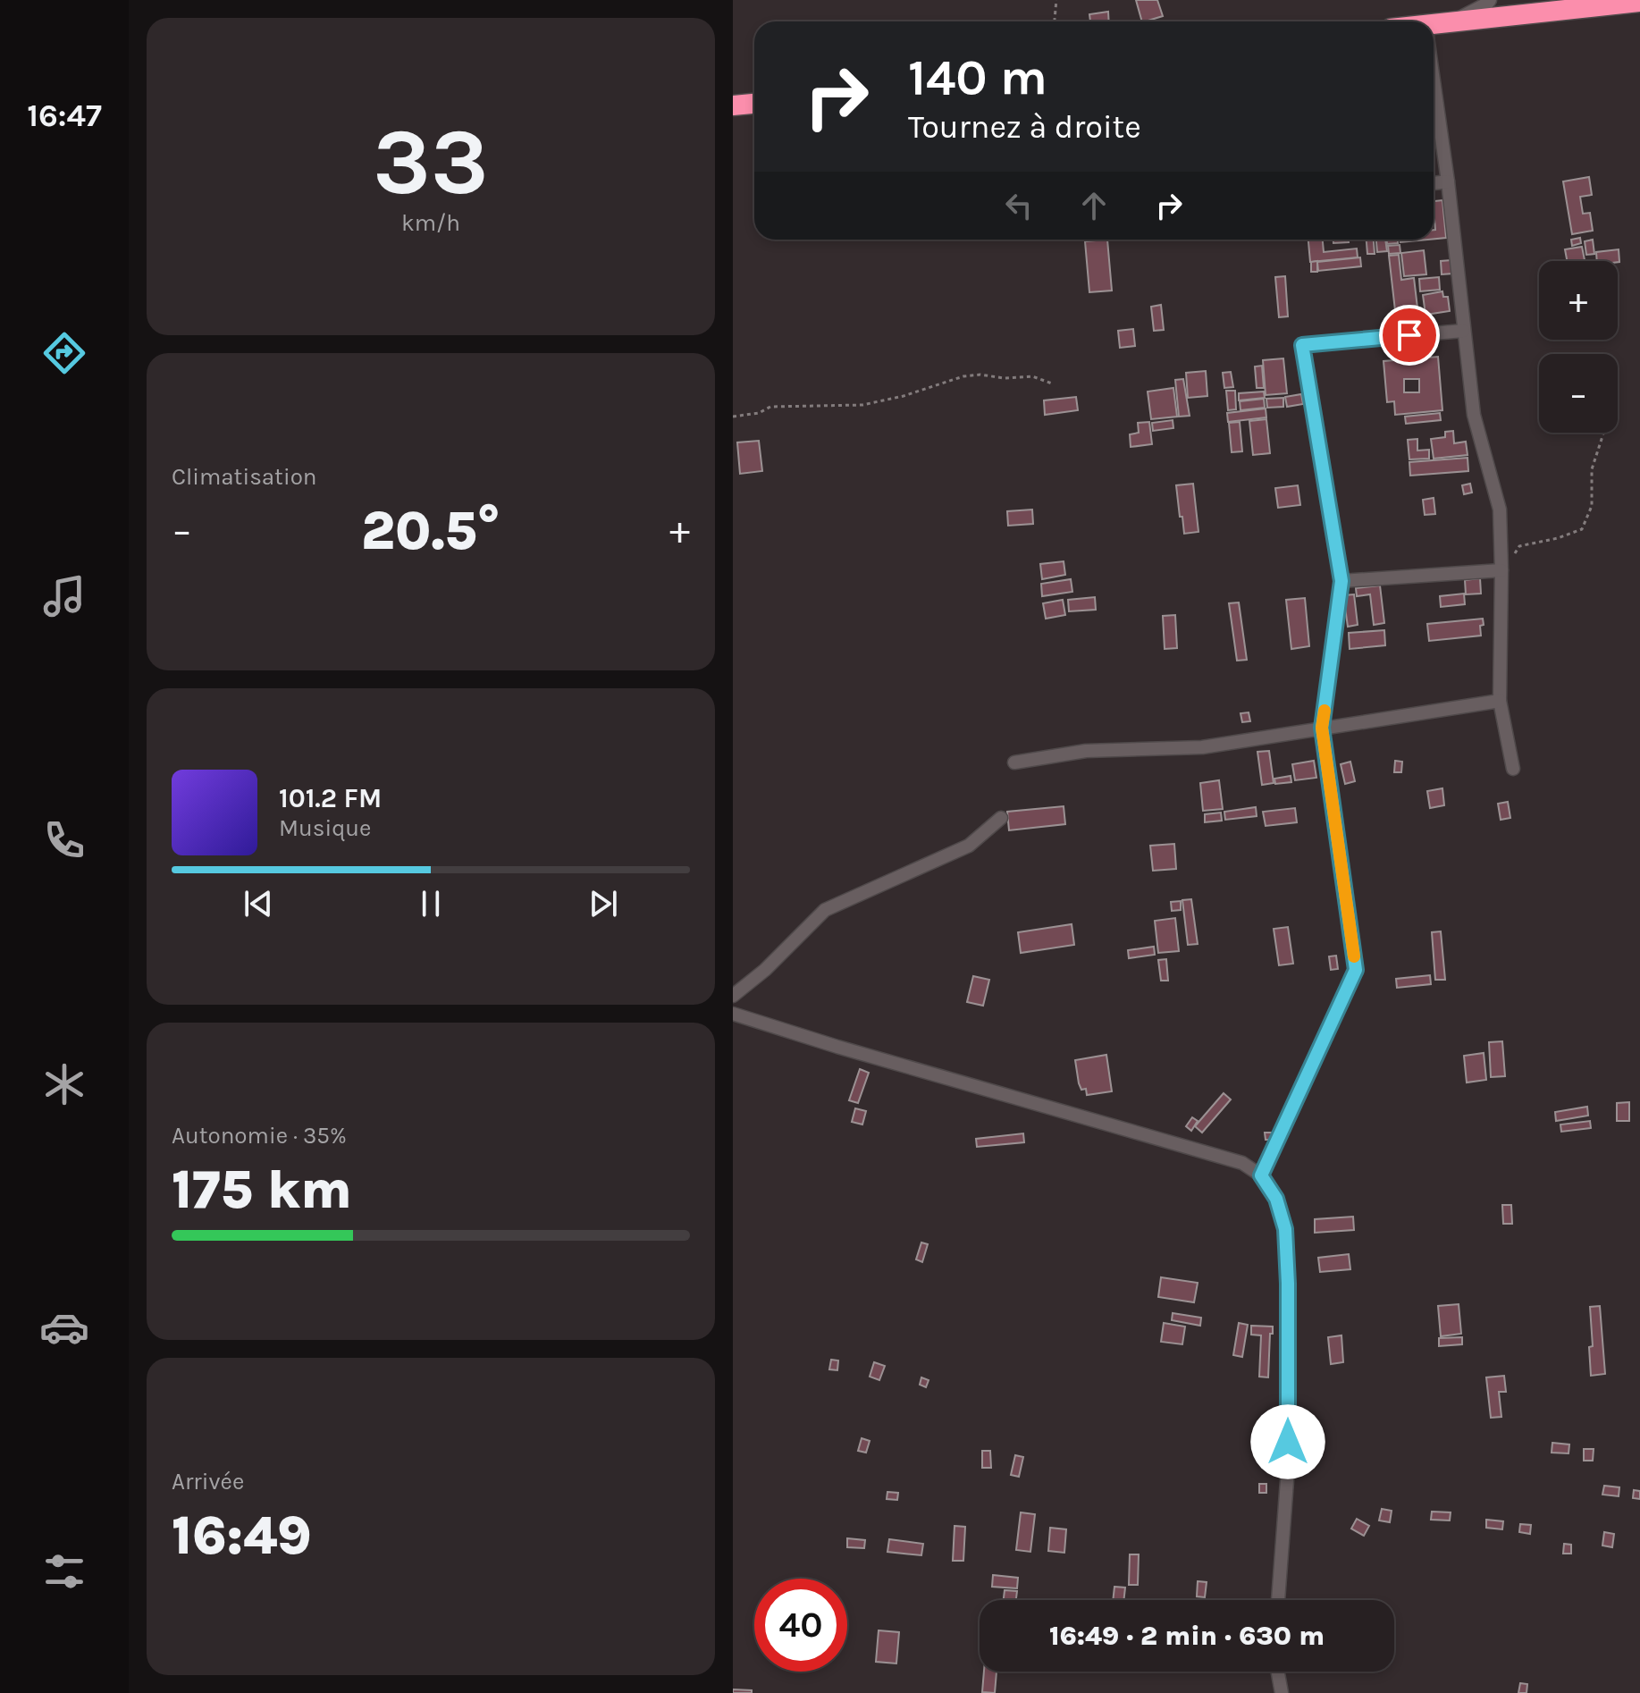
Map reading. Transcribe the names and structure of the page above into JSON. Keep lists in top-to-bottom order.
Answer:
{
  "page": {
    "tabs": "16:47",
    "tile": [
      ["33", "km/h"],
      "Climatisation",
      ["Autonomie · 35%", "175 km"],
      ["Arrivée", "16:49"]
    ],
    "turn": ["140 m", "Tournez à droite"],
    "map_buttons": ["+", "−"],
    "heat": ["−", "20.5°", "+"],
    "song": ["101.2 FM", "Musique"],
    "limit": "40",
    "trip": "16:49 · 2 min · 630 m"
  }
}
